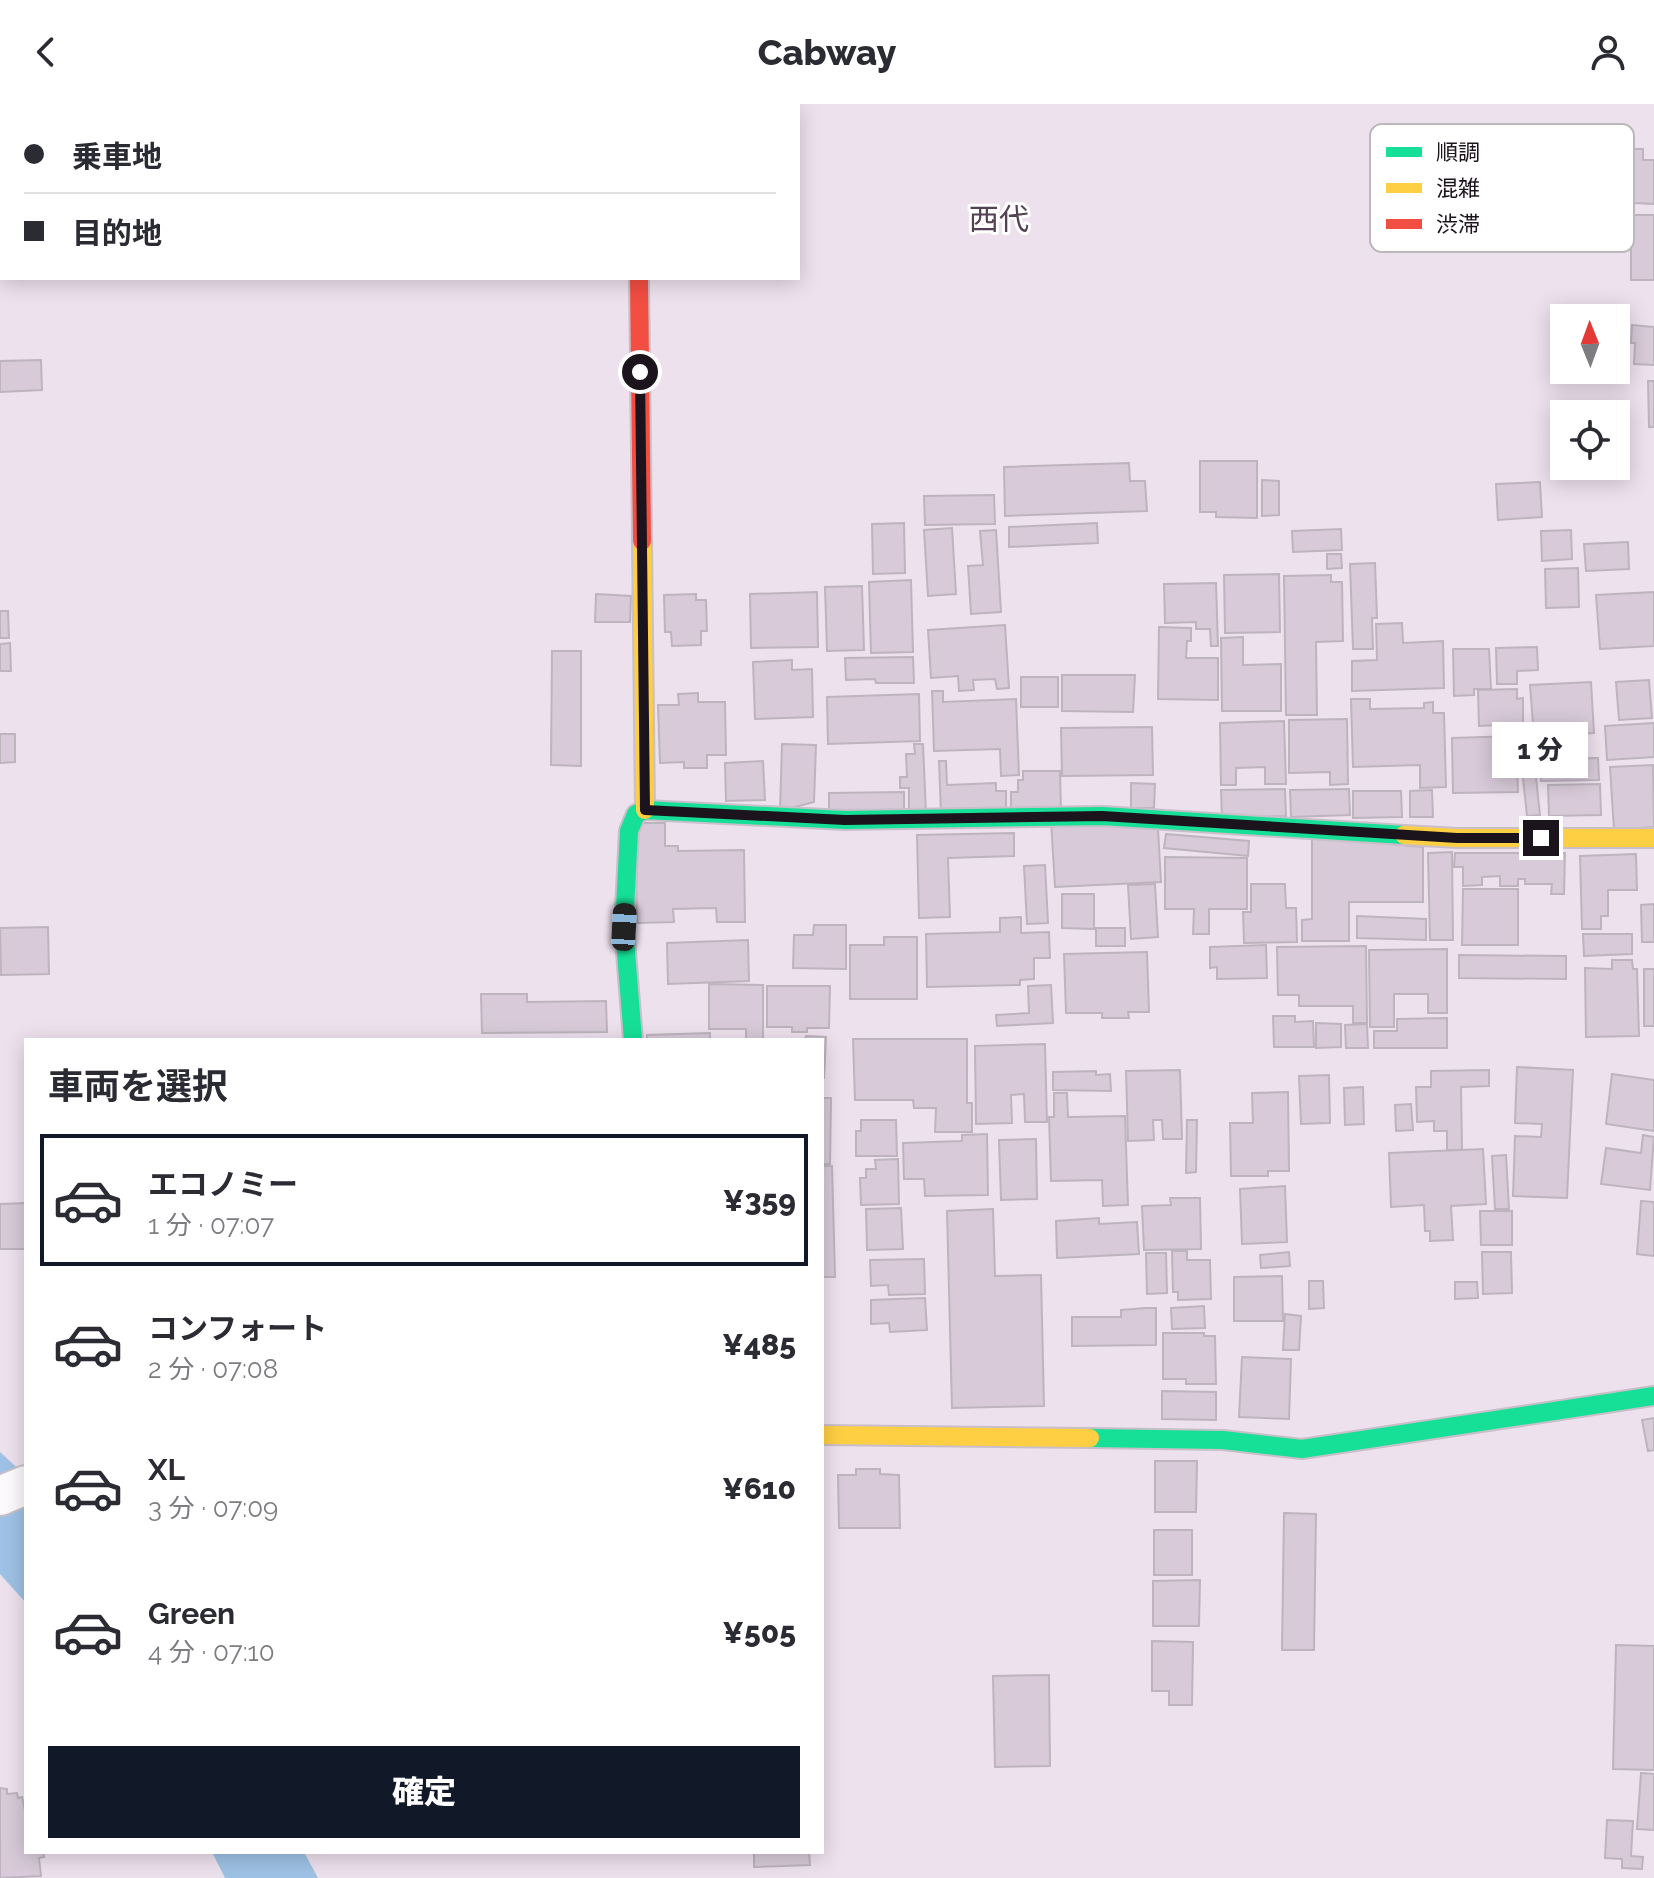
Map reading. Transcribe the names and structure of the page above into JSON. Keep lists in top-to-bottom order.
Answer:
{
  "districts": ["西代"],
  "legend": ["順調", "混雑", "渋滞"],
  "north": "top",
  "page": {
    "header": "Cabway",
    "banner": ["乗車地", "目的地"],
    "bubble": "1 分",
    "heading": "車両を選択",
    "list": [
      {
        "name": "エコノミー",
        "note": "1 分 · 07:07",
        "value": "¥359"
      },
      {
        "name": "コンフォート",
        "note": "2 分 · 07:08",
        "value": "¥485"
      },
      {
        "name": "XL",
        "note": "3 分 · 07:09",
        "value": "¥610"
      },
      {
        "name": "Green",
        "note": "4 分 · 07:10",
        "value": "¥505"
      }
    ],
    "buttons": "確定"
  }
}
